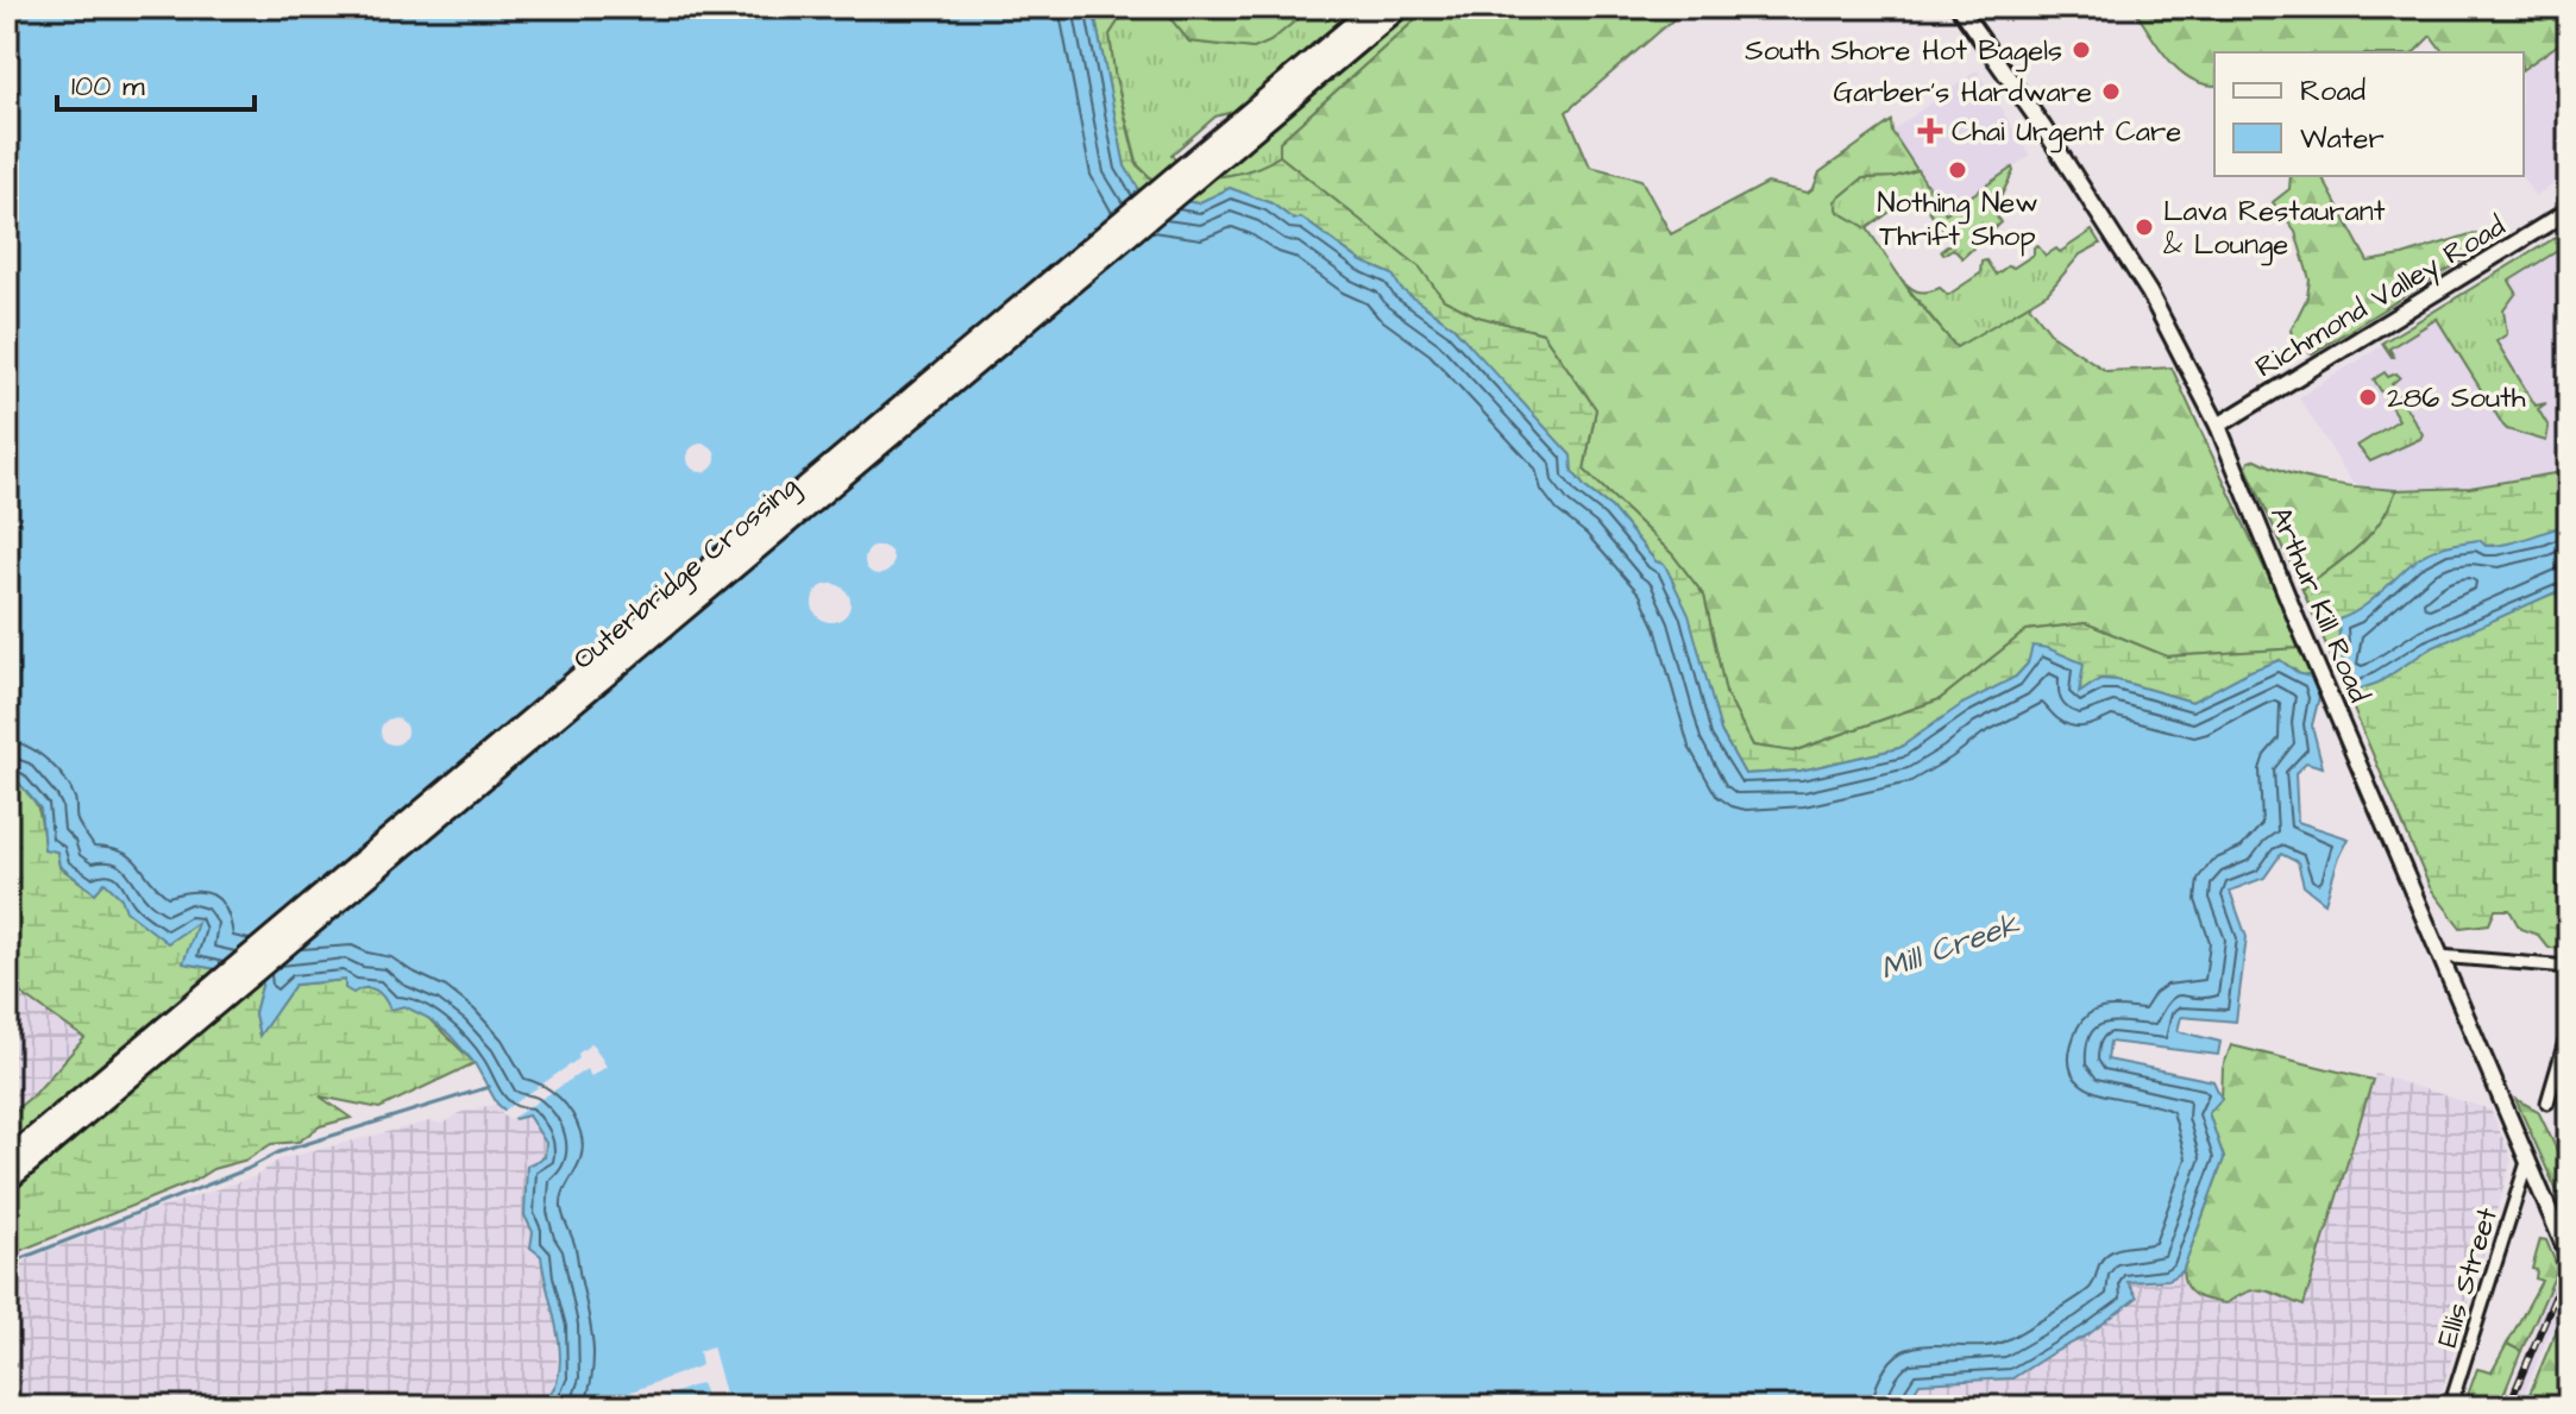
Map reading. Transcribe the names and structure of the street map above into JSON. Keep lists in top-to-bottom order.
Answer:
{
  "streets": {
    "highway": ["Outerbridge Crossing"],
    "street": ["Richmond Valley Road", "Arthur Kill Road", "Ellis Street"]
  },
  "crossings": [
    ["Richmond Valley Road", "Arthur Kill Road"],
    ["Arthur Kill Road", "Ellis Street"]
  ],
  "water": ["Mill Creek"],
  "places": {
    "other": [
      "South Shore Hot Bagels",
      "Garber's Hardware",
      "Nothing New Thrift Shop",
      "Lava Restaurant & Lounge",
      "286 South"
    ],
    "health": ["Chai Urgent Care"]
  },
  "legend": ["Road", "Water"],
  "scale_bar": "100 m"
}
